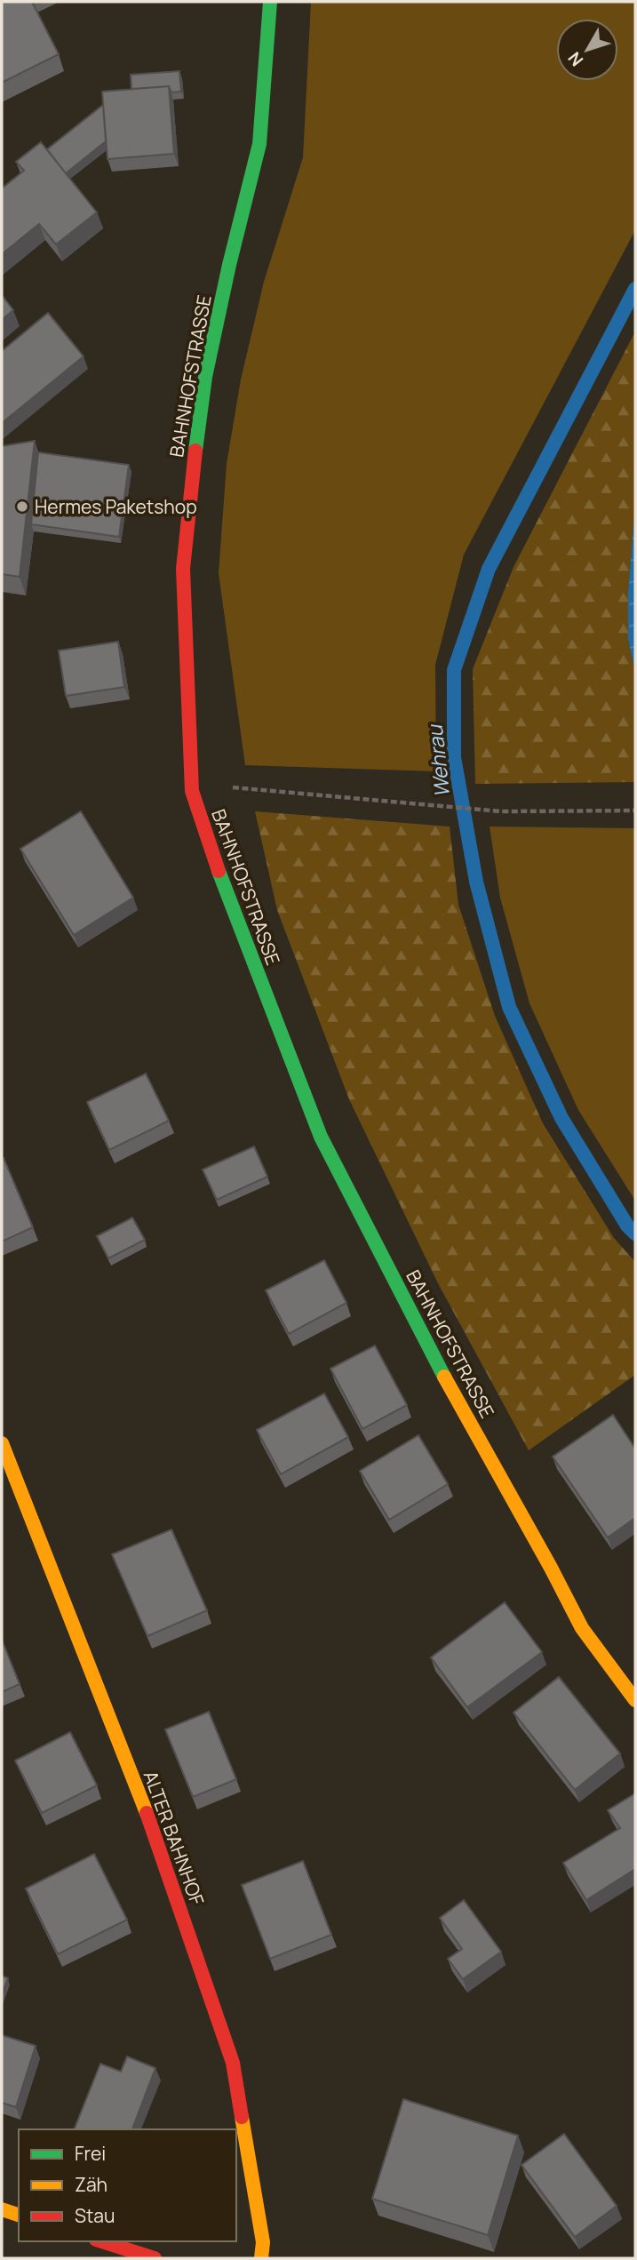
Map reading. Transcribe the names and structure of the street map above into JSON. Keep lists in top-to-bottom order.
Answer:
{
  "streets": {
    "main road": ["BAHNHOFSTRASSE", "ALTER BAHNHOF"]
  },
  "water": ["Wehrau"],
  "places": ["Hermes Paketshop"],
  "legend": ["Frei", "Zäh", "Stau"],
  "north": "bottom left"
}
